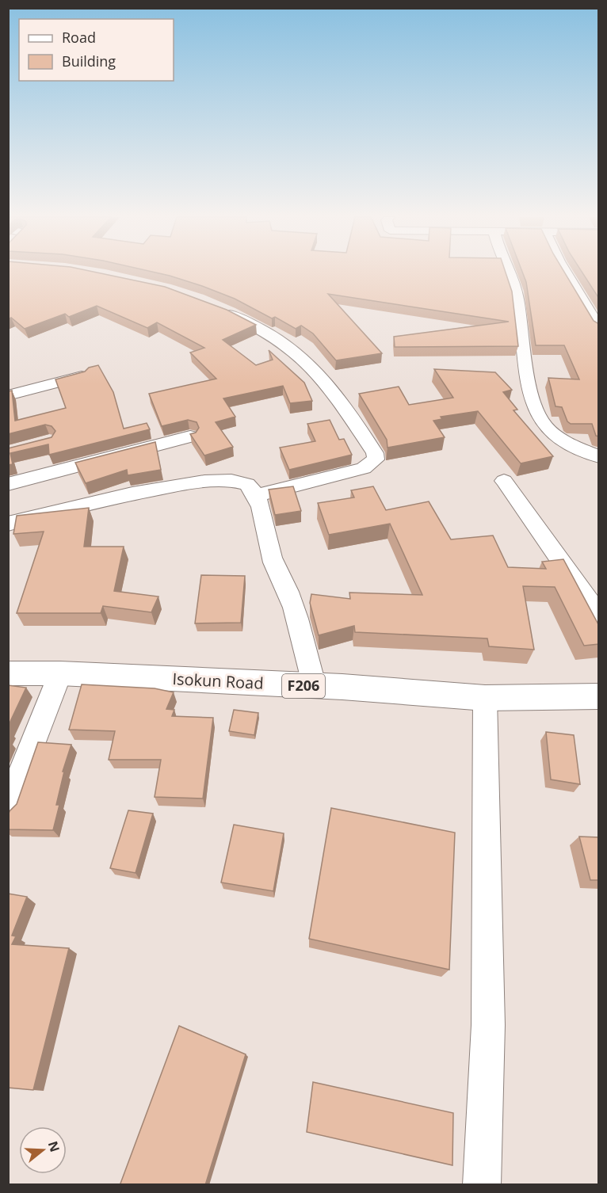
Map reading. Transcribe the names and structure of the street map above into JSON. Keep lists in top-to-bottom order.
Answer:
{
  "streets": {
    "main road": ["Isokun Road", "F206"]
  },
  "legend": ["Road", "Building"],
  "north": "right"
}
